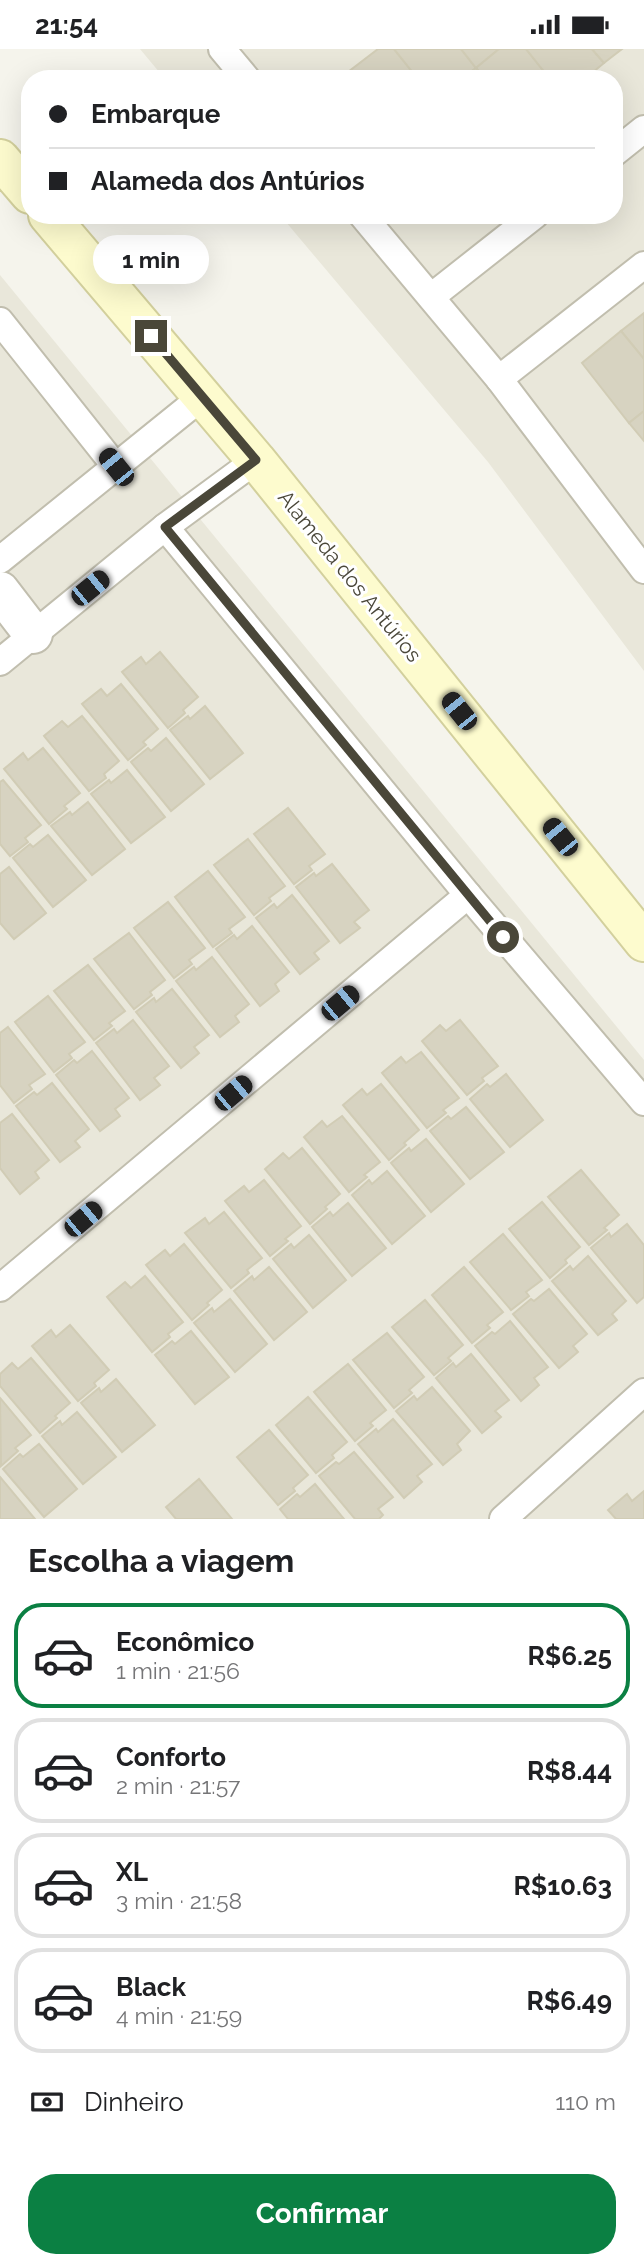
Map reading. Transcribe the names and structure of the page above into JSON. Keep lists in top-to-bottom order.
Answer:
{
  "streets": {
    "street": ["Alameda dos Antúrios"]
  },
  "page": {
    "status": "21:54",
    "banner": ["Embarque", "Alameda dos Antúrios"],
    "bubble": "1 min",
    "heading": "Escolha a viagem",
    "list": [
      {
        "name": "Econômico",
        "note": "1 min · 21:56",
        "value": "R$6.25"
      },
      {
        "name": "Conforto",
        "note": "2 min · 21:57",
        "value": "R$8.44"
      },
      {
        "name": "XL",
        "note": "3 min · 21:58",
        "value": "R$10.63"
      },
      {
        "name": "Black",
        "note": "4 min · 21:59",
        "value": "R$6.49"
      }
    ],
    "pay": ["Dinheiro", "110 m"],
    "buttons": "Confirmar"
  }
}
